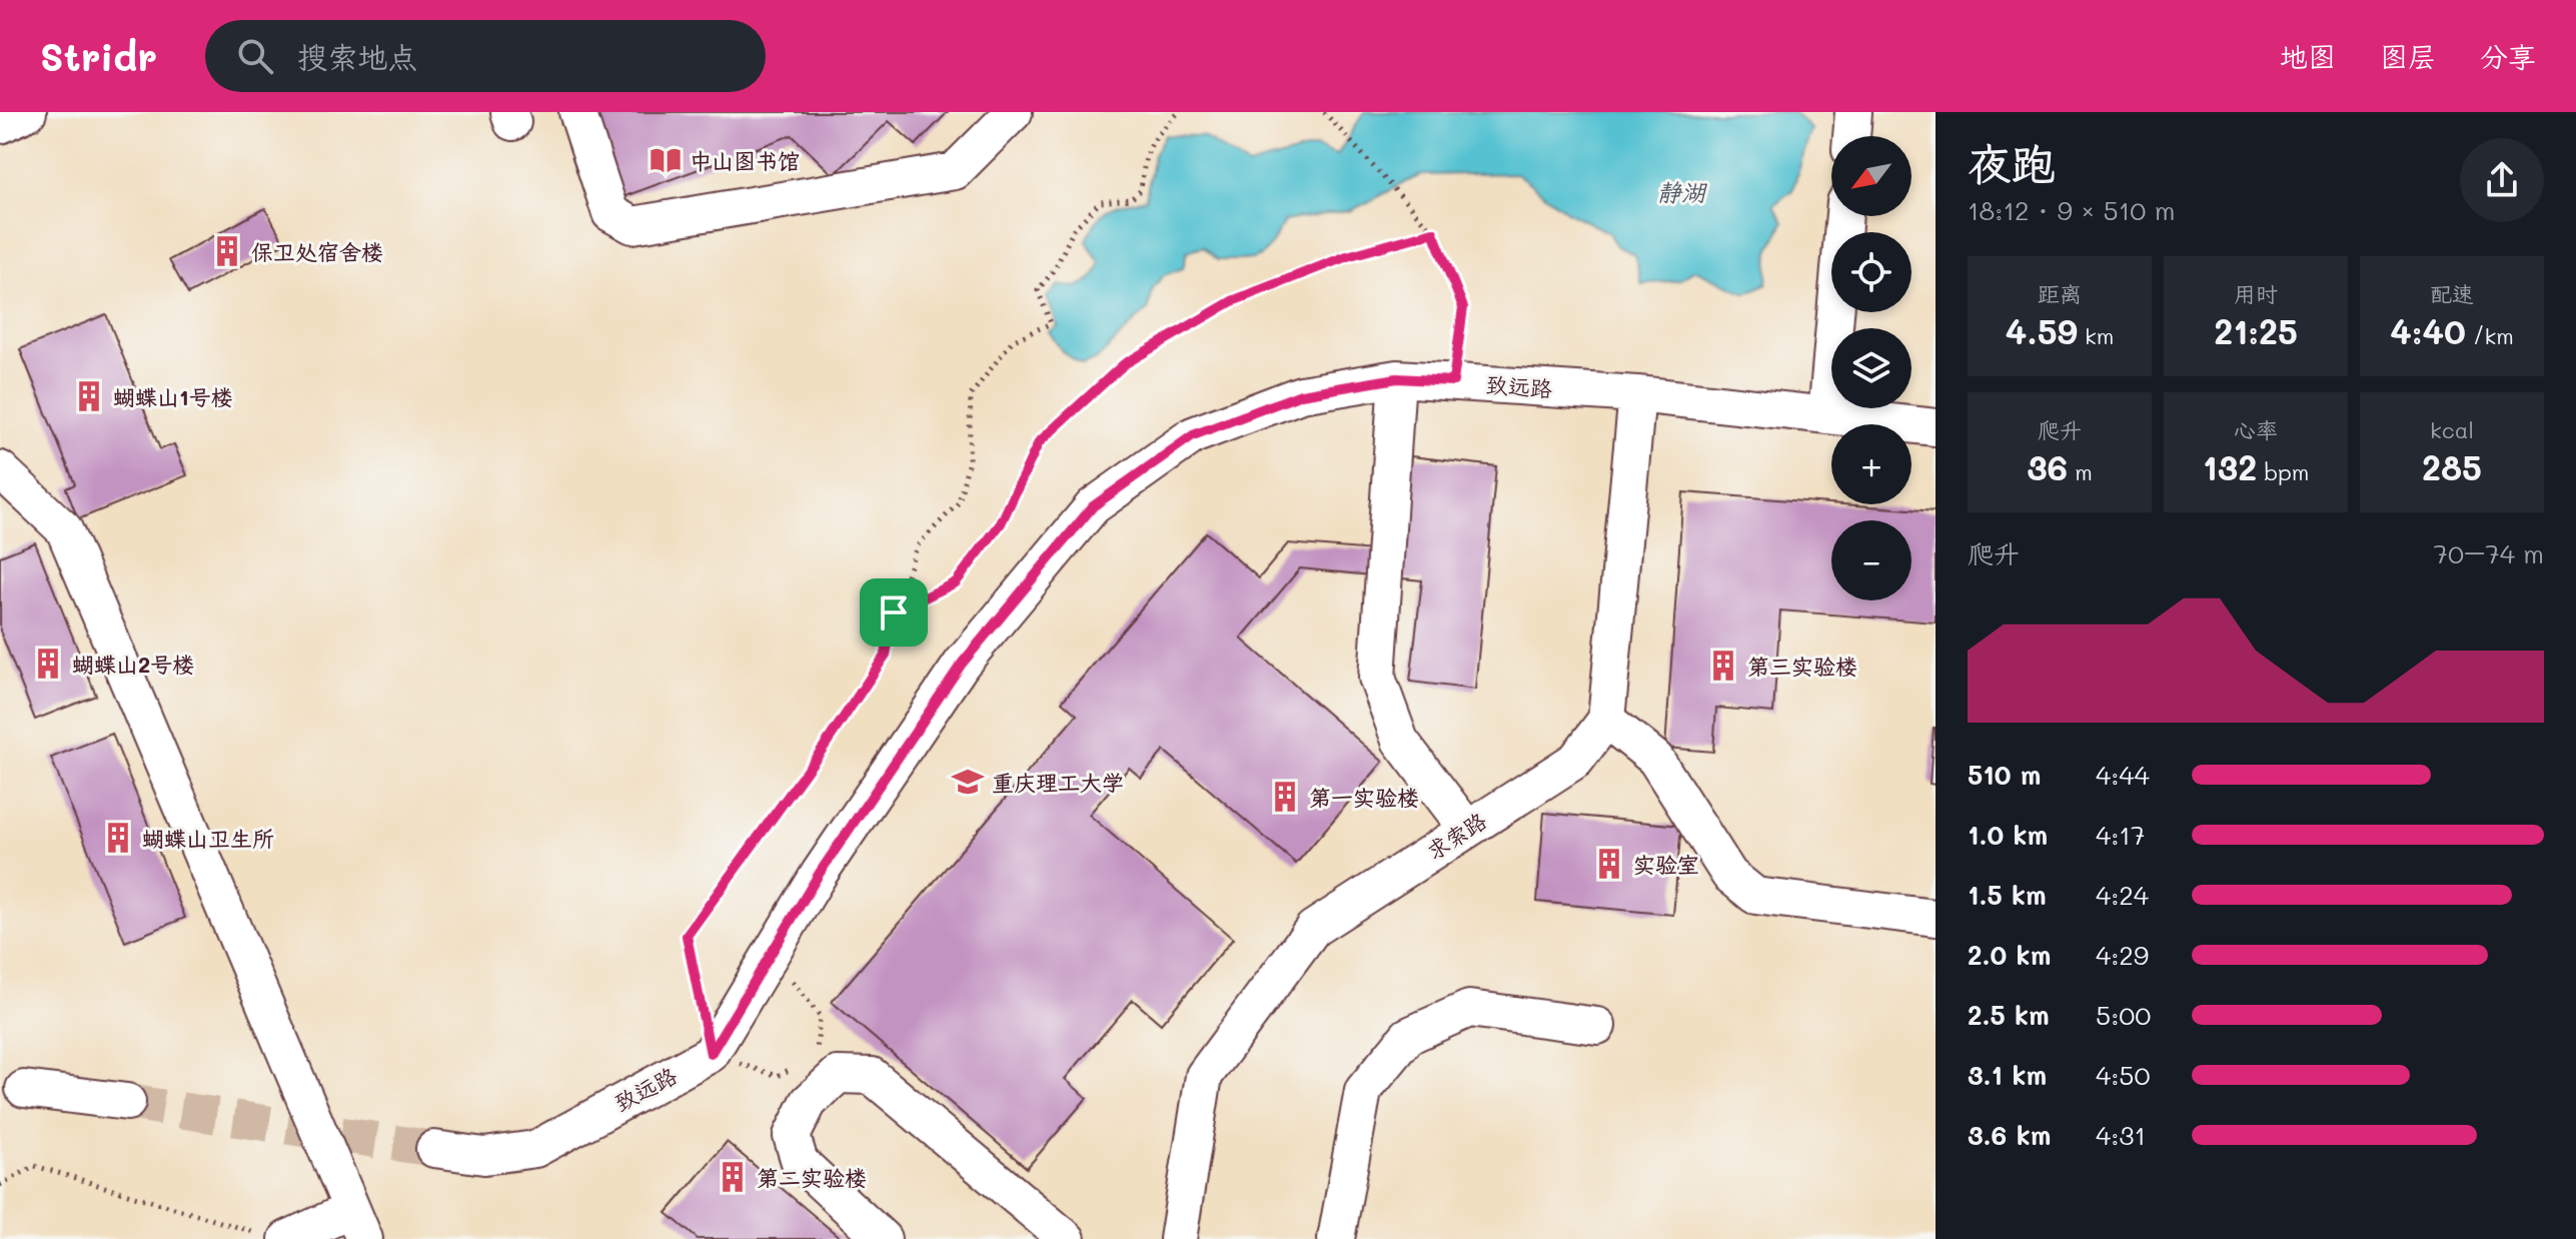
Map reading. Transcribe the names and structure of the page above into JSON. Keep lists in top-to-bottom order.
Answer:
{
  "streets": {
    "street": ["致远路", "求索路"]
  },
  "water": ["静湖"],
  "places": {
    "library": ["中山图书馆"],
    "building": [
      "保卫处宿舍楼",
      "蝴蝶山1号楼",
      "蝴蝶山2号楼",
      "第三实验楼",
      "第一实验楼",
      "蝴蝶山卫生所",
      "实验室",
      "第二实验楼"
    ],
    "school or university": ["重庆理工大学"]
  },
  "north": "bottom left",
  "page": {
    "header": "Stridr",
    "search": "搜索地点",
    "nav": ["地图", "图层", "分享"],
    "heading": ["夜跑", "18:12 · 9 × 510 m"],
    "map_buttons": ["+", "−"],
    "stats": [
      ["距离", "4.59 km"],
      ["用时", "21:25"],
      ["配速", "4:40 /km"],
      ["爬升", "36 m"],
      ["心率", "132 bpm"],
      ["kcal", "285"]
    ],
    "chart": ["爬升", "70–74 m"],
    "list": [
      {
        "name": "510 m",
        "note": "4:44"
      },
      {
        "name": "1.0 km",
        "note": "4:17"
      },
      {
        "name": "1.5 km",
        "note": "4:24"
      },
      {
        "name": "2.0 km",
        "note": "4:29"
      },
      {
        "name": "2.5 km",
        "note": "5:00"
      },
      {
        "name": "3.1 km",
        "note": "4:50"
      },
      {
        "name": "3.6 km",
        "note": "4:31"
      }
    ]
  }
}
